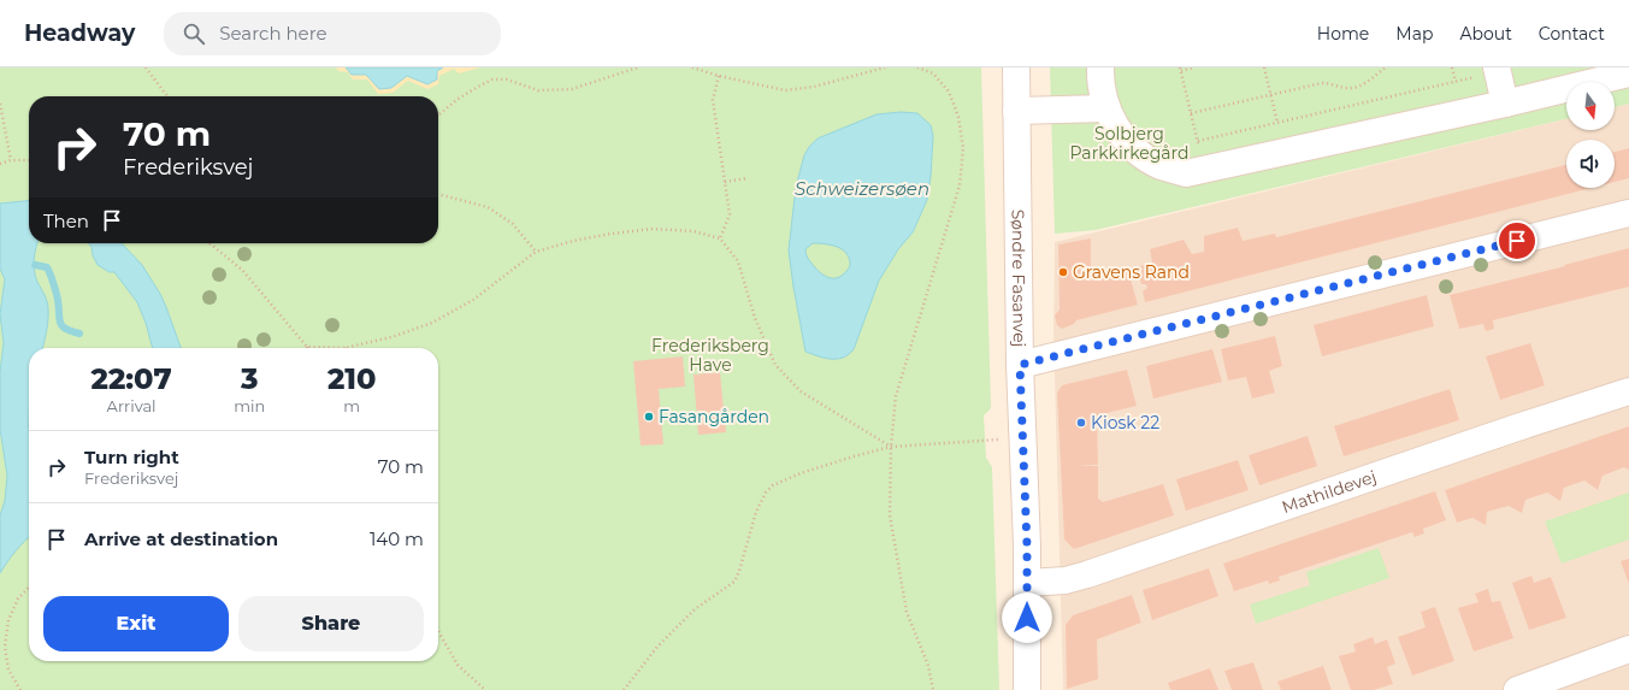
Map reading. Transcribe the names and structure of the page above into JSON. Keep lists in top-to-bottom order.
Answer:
{
  "streets": {
    "street": ["Søndre Fasanvej", "Mathildevej"]
  },
  "crossings": [
    ["Søndre Fasanvej", "Mathildevej"]
  ],
  "water": ["Schweizersøen"],
  "parks": ["Solbjerg Parkkirkegård", "Frederiksberg Have"],
  "places": ["Gravens Rand", "Fasangården", "Kiosk 22"],
  "north": "bottom",
  "page": {
    "header": "Headway",
    "search": "Search here",
    "nav": [
      "Home",
      "Map",
      "About",
      "Contact"
    ],
    "turn": ["70 m", "Frederiksvej"],
    "then": "Then",
    "eta": [
      "22:07",
      "Arrival",
      "3",
      "min",
      "210",
      "m"
    ],
    "list": [
      {
        "name": "Turn right",
        "note": "Frederiksvej",
        "value": "70 m"
      },
      {
        "name": "Arrive at destination",
        "value": "140 m"
      }
    ],
    "buttons": ["Exit", "Share"]
  }
}
